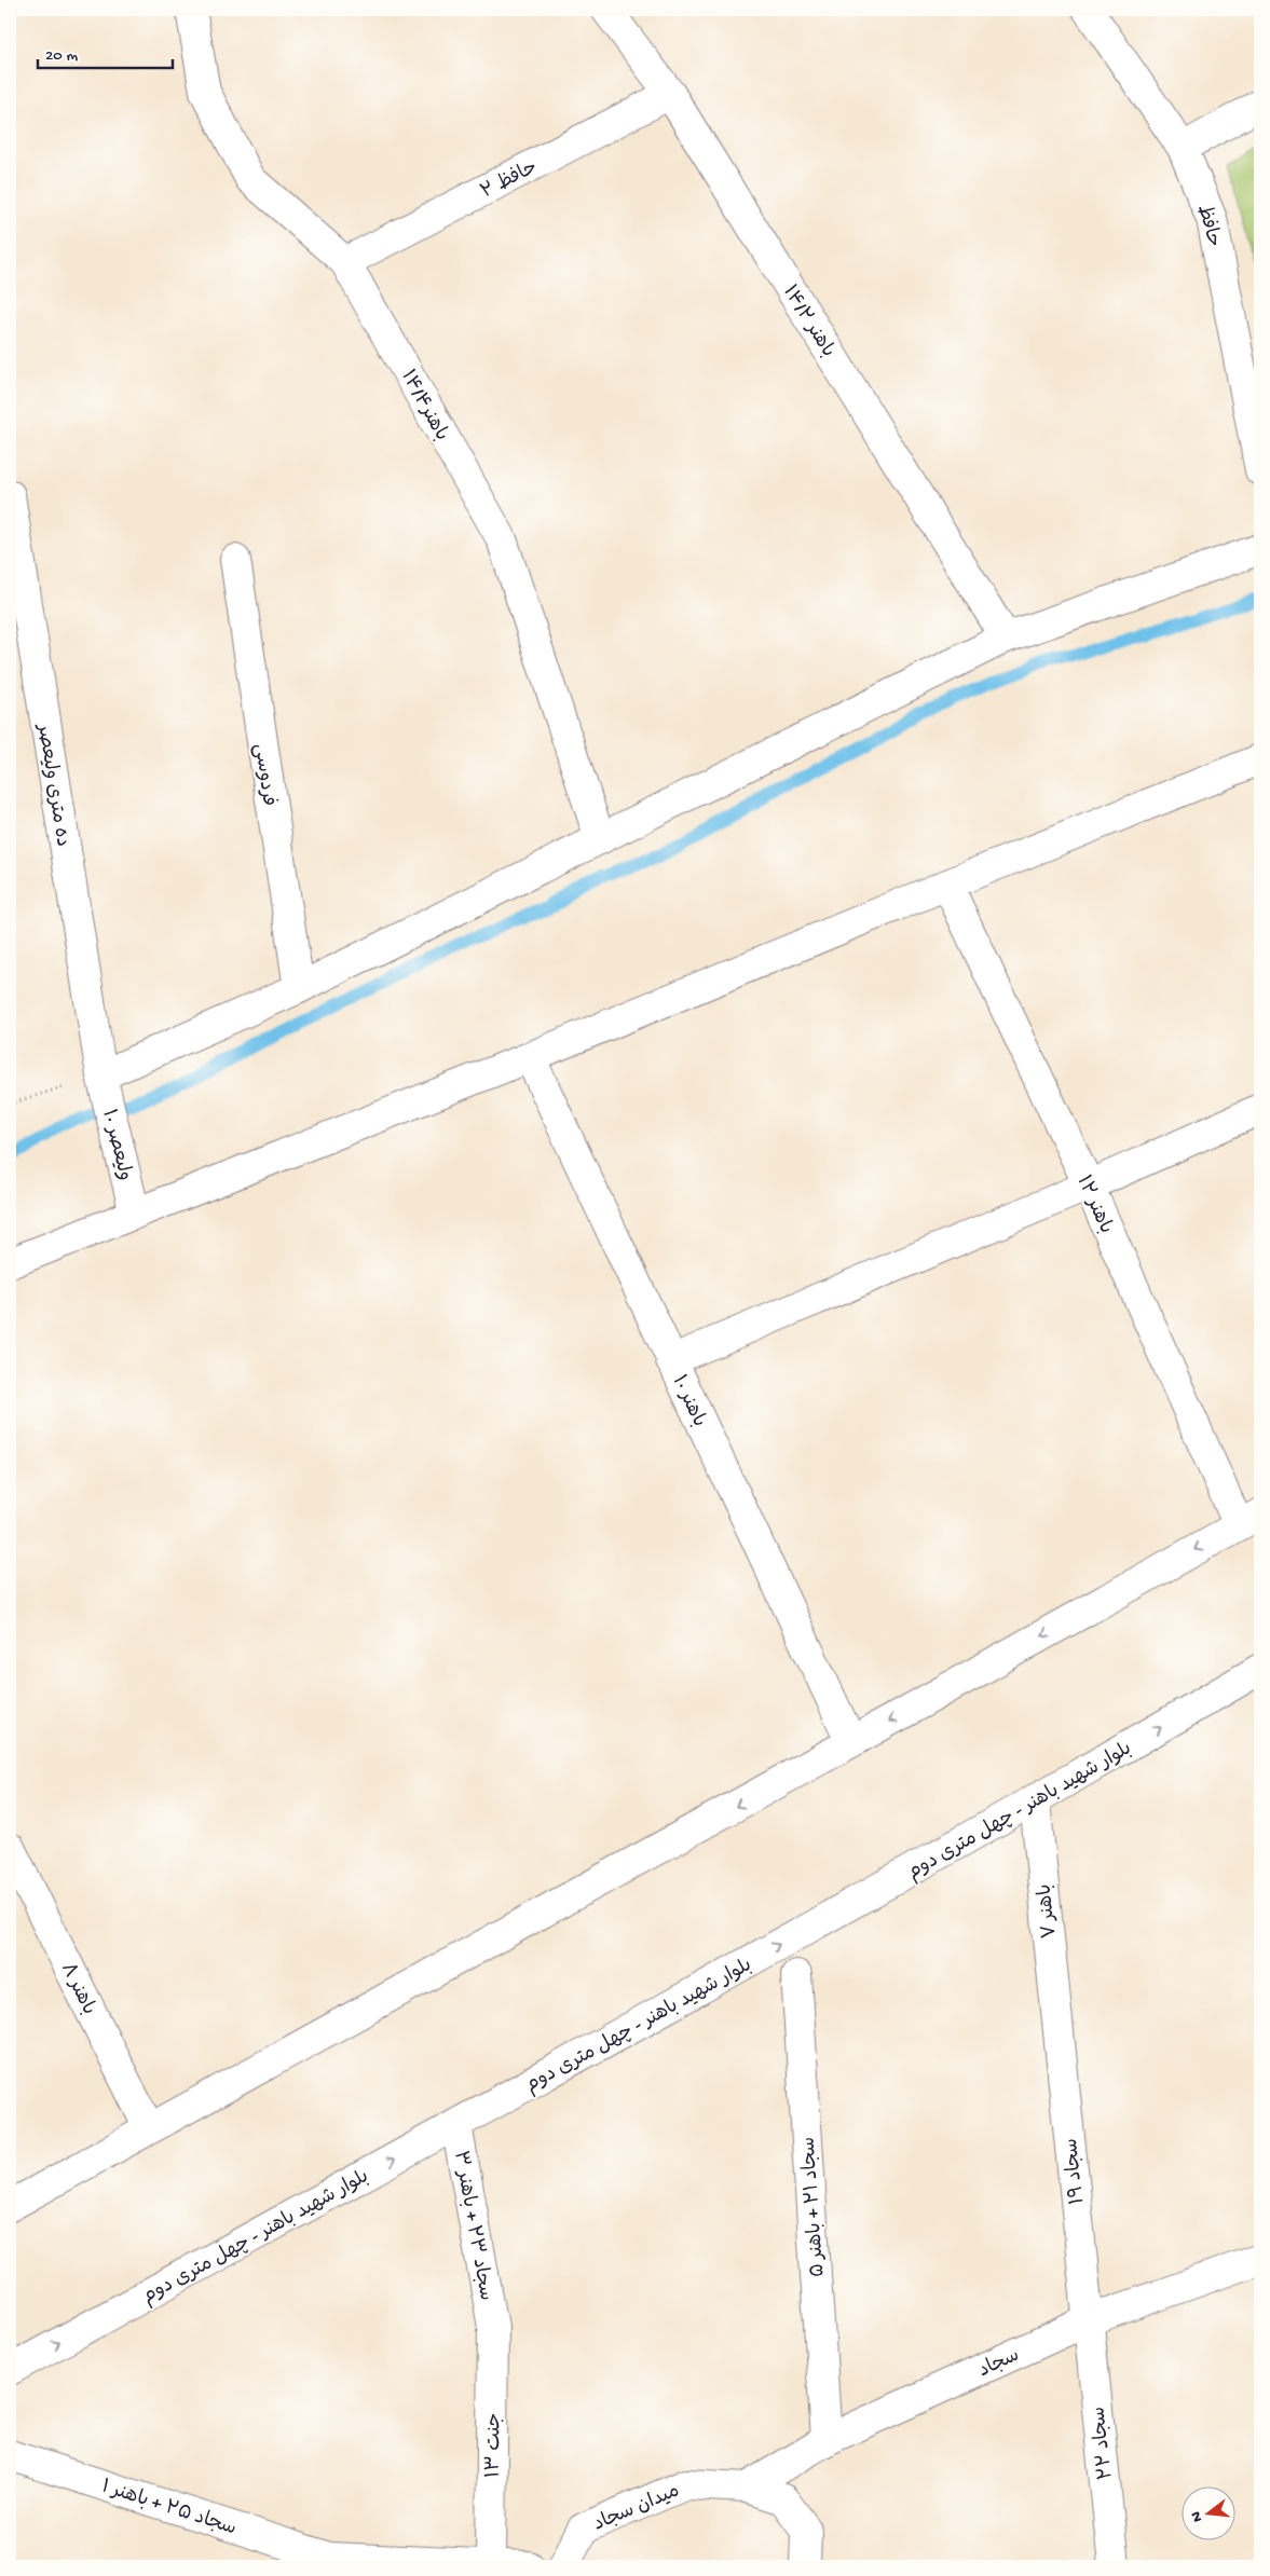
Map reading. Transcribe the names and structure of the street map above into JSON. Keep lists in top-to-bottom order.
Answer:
{
  "streets": {
    "street": [
      "حافظ ۲",
      "حافظ",
      "باهنر ۱۴/۲",
      "باهنر۱۴/۴",
      "فردوسی",
      "ده متری ولیعصر",
      "ولیعصر ۱۰",
      "باهنر ۱۲",
      "باهنر ۱۰",
      "بلوار شهید باهنر - چهل متری دوم",
      "باهنر ۷",
      "باهنر ۸",
      "سجاد ۱۹",
      "سجاد ۲۱ + باهنر ۵",
      "سجاد ۲۳ + باهنر ۳",
      "سجاد",
      "سجاد ۲۲",
      "جنت ۱۳",
      "سجاد ۲۵ + باهنر ۱",
      "میدان سجاد"
    ]
  },
  "crossings": [
    ["حافظ ۲", "باهنر ۱۴/۲"],
    ["حافظ ۲", "باهنر۱۴/۴"],
    ["ده متری ولیعصر", "ولیعصر ۱۰"],
    ["بلوار شهید باهنر - چهل متری دوم", "باهنر ۷"],
    ["بلوار شهید باهنر - چهل متری دوم", "سجاد ۲۳ + باهنر ۳"],
    ["باهنر ۷", "سجاد ۱۹"],
    ["سجاد ۱۹", "سجاد"],
    ["سجاد ۱۹", "سجاد ۲۲"],
    ["سجاد ۲۱ + باهنر ۵", "سجاد"],
    ["سجاد ۲۳ + باهنر ۳", "جنت ۱۳"],
    ["سجاد", "سجاد ۲۲"],
    ["سجاد", "میدان سجاد"]
  ],
  "scale_bar": "20 m",
  "north": "left"
}
